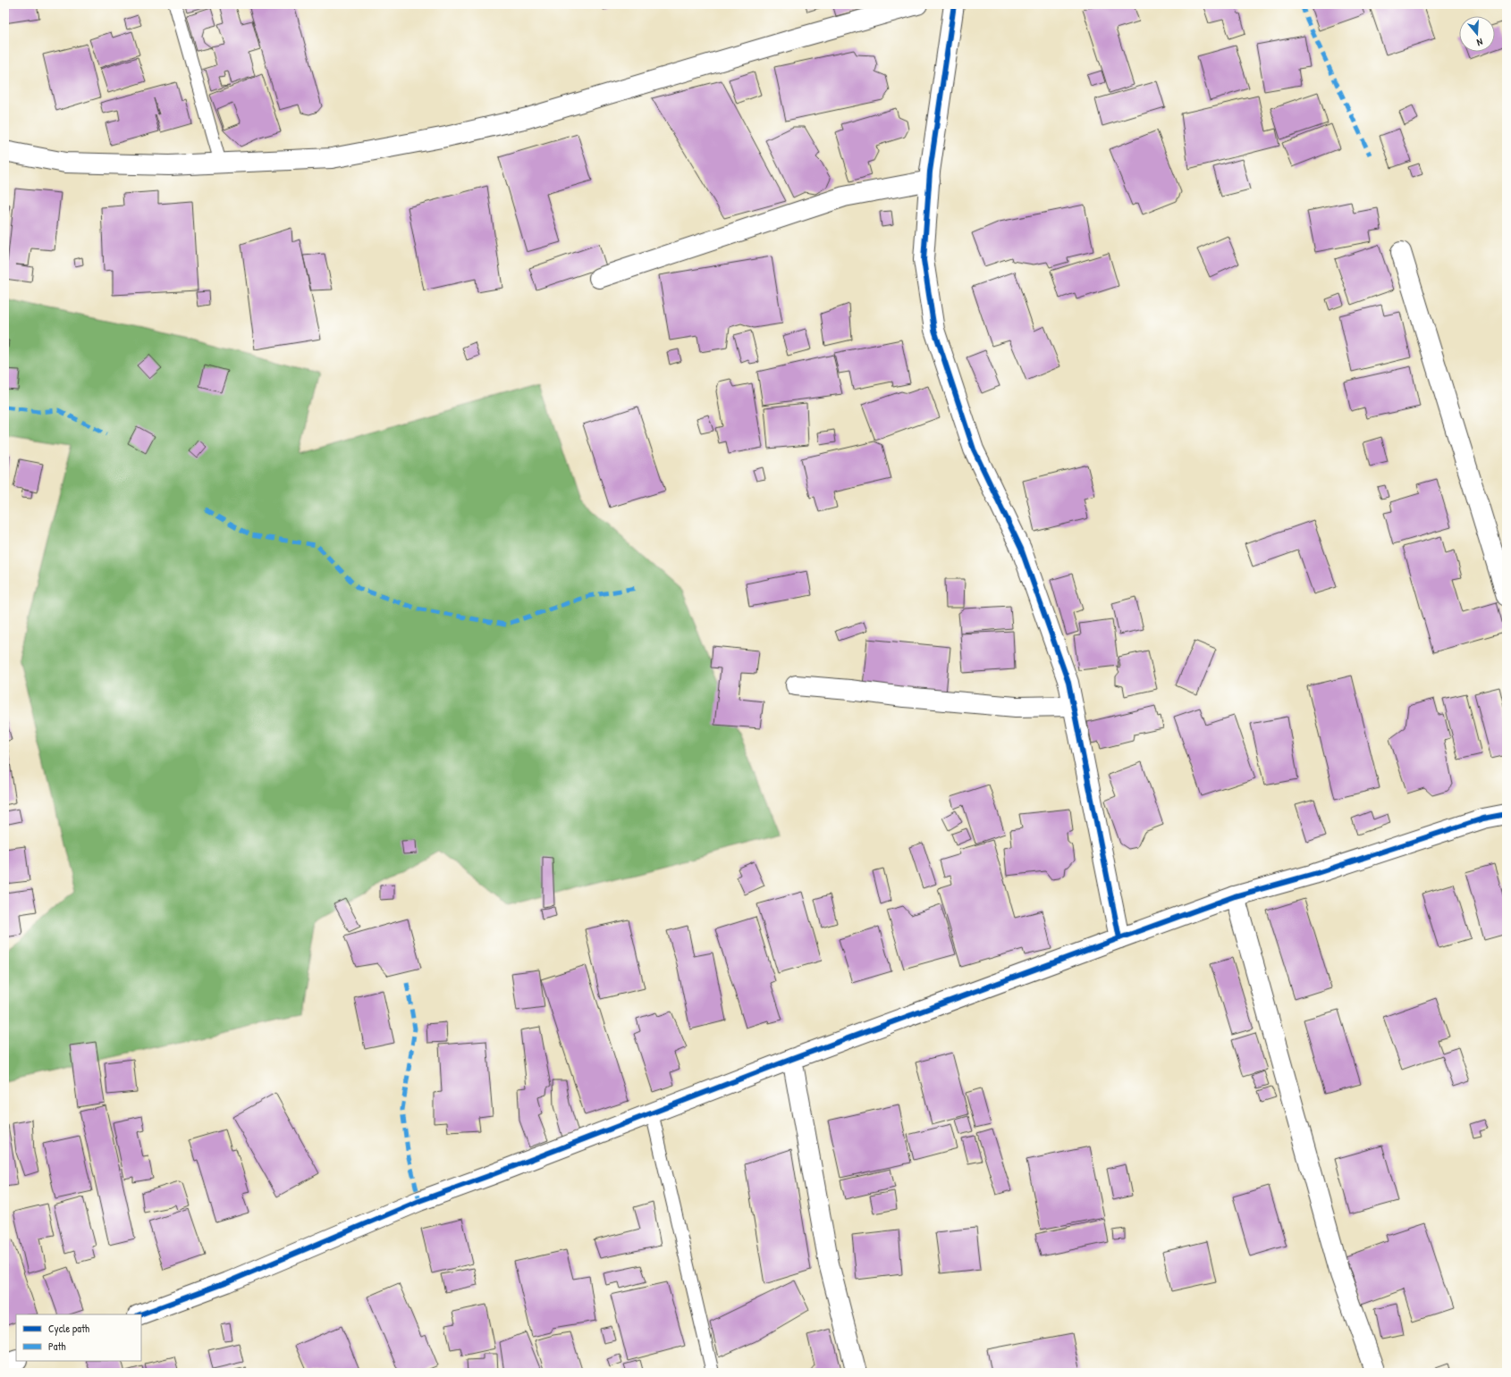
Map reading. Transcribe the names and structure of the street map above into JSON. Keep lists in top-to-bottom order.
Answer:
{
  "legend": ["Cycle path", "Path"],
  "north": "bottom"
}
